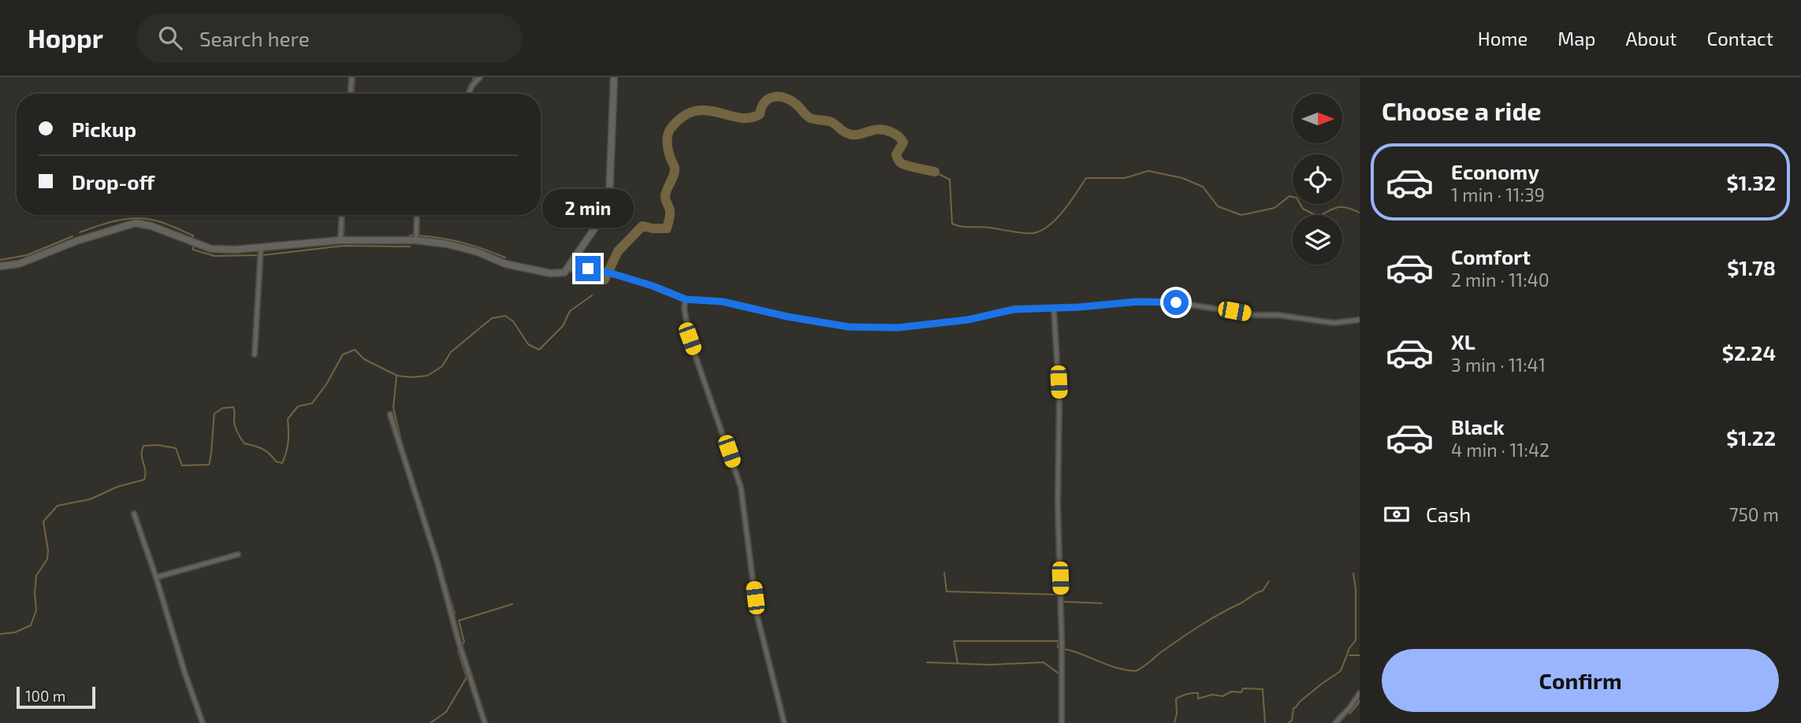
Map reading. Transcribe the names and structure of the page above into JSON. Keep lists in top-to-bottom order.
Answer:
{
  "scale_bar": "100 m",
  "north": "right",
  "page": {
    "header": "Hoppr",
    "search": "Search here",
    "nav": [
      "Home",
      "Map",
      "About",
      "Contact"
    ],
    "heading": "Choose a ride",
    "banner": ["Pickup", "Drop-off"],
    "list": [
      {
        "name": "Economy",
        "note": "1 min · 11:39",
        "value": "$1.32"
      },
      {
        "name": "Comfort",
        "note": "2 min · 11:40",
        "value": "$1.78"
      },
      {
        "name": "XL",
        "note": "3 min · 11:41",
        "value": "$2.24"
      },
      {
        "name": "Black",
        "note": "4 min · 11:42",
        "value": "$1.22"
      }
    ],
    "bubble": "2 min",
    "pay": ["Cash", "750 m"],
    "buttons": "Confirm",
    "scale": "100 m"
  }
}
